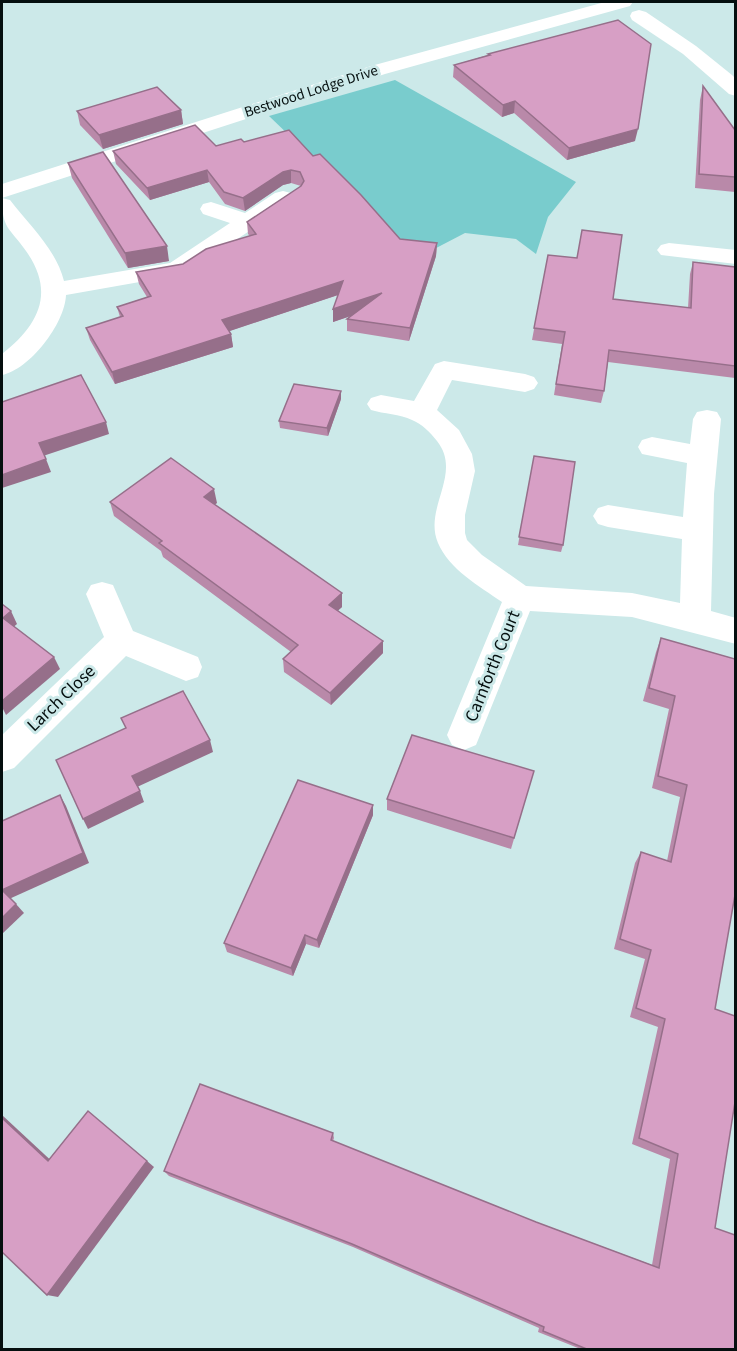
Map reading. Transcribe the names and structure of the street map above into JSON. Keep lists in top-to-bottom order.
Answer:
{
  "streets": {
    "street": ["Bestwood Lodge Drive", "Carnforth Court", "Larch Close"]
  }
}
